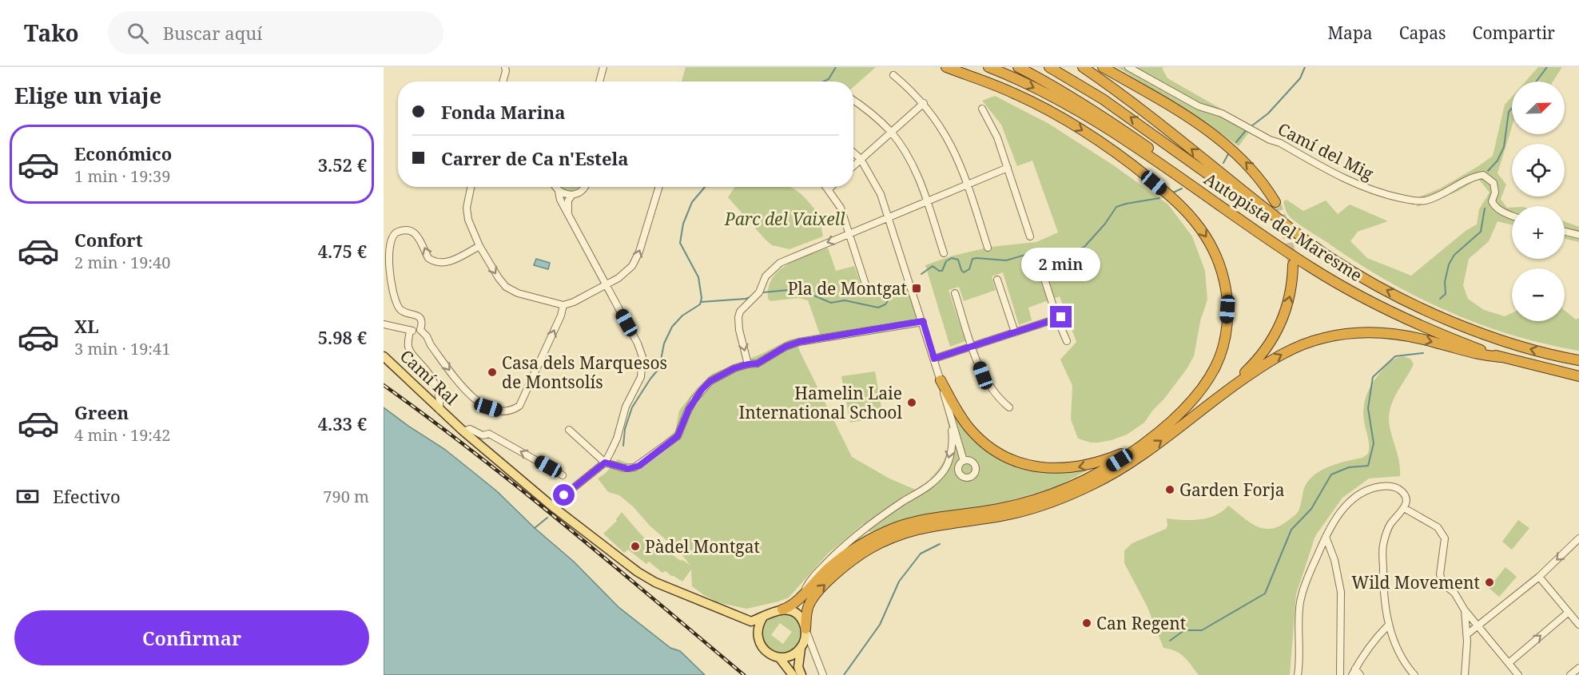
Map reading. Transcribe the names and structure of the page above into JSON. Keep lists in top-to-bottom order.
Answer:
{
  "streets": {
    "highway": ["Autopista del Maresme"],
    "main road": ["Camí Ral"],
    "street": ["Camí del Mig"]
  },
  "parks": ["Parc del Vaixell"],
  "places": {
    "transit": ["Pla de Montgat"],
    "other": [
      "Casa dels Marquesos de Montsolís",
      "Hamelin Laie International School",
      "Garden Forja",
      "Pàdel Montgat",
      "Wild Movement",
      "Can Regent"
    ]
  },
  "north": "top right",
  "page": {
    "header": "Tako",
    "search": "Buscar aquí",
    "nav": ["Mapa", "Capas", "Compartir"],
    "heading": "Elige un viaje",
    "map_buttons": ["+", "−"],
    "banner": ["Fonda Marina", "Carrer de Ca n'Estela"],
    "list": [
      {
        "name": "Económico",
        "note": "1 min · 19:39",
        "value": "3.52 €"
      },
      {
        "name": "Confort",
        "note": "2 min · 19:40",
        "value": "4.75 €"
      },
      {
        "name": "XL",
        "note": "3 min · 19:41",
        "value": "5.98 €"
      },
      {
        "name": "Green",
        "note": "4 min · 19:42",
        "value": "4.33 €"
      }
    ],
    "bubble": "2 min",
    "pay": ["Efectivo", "790 m"],
    "buttons": "Confirmar"
  }
}
